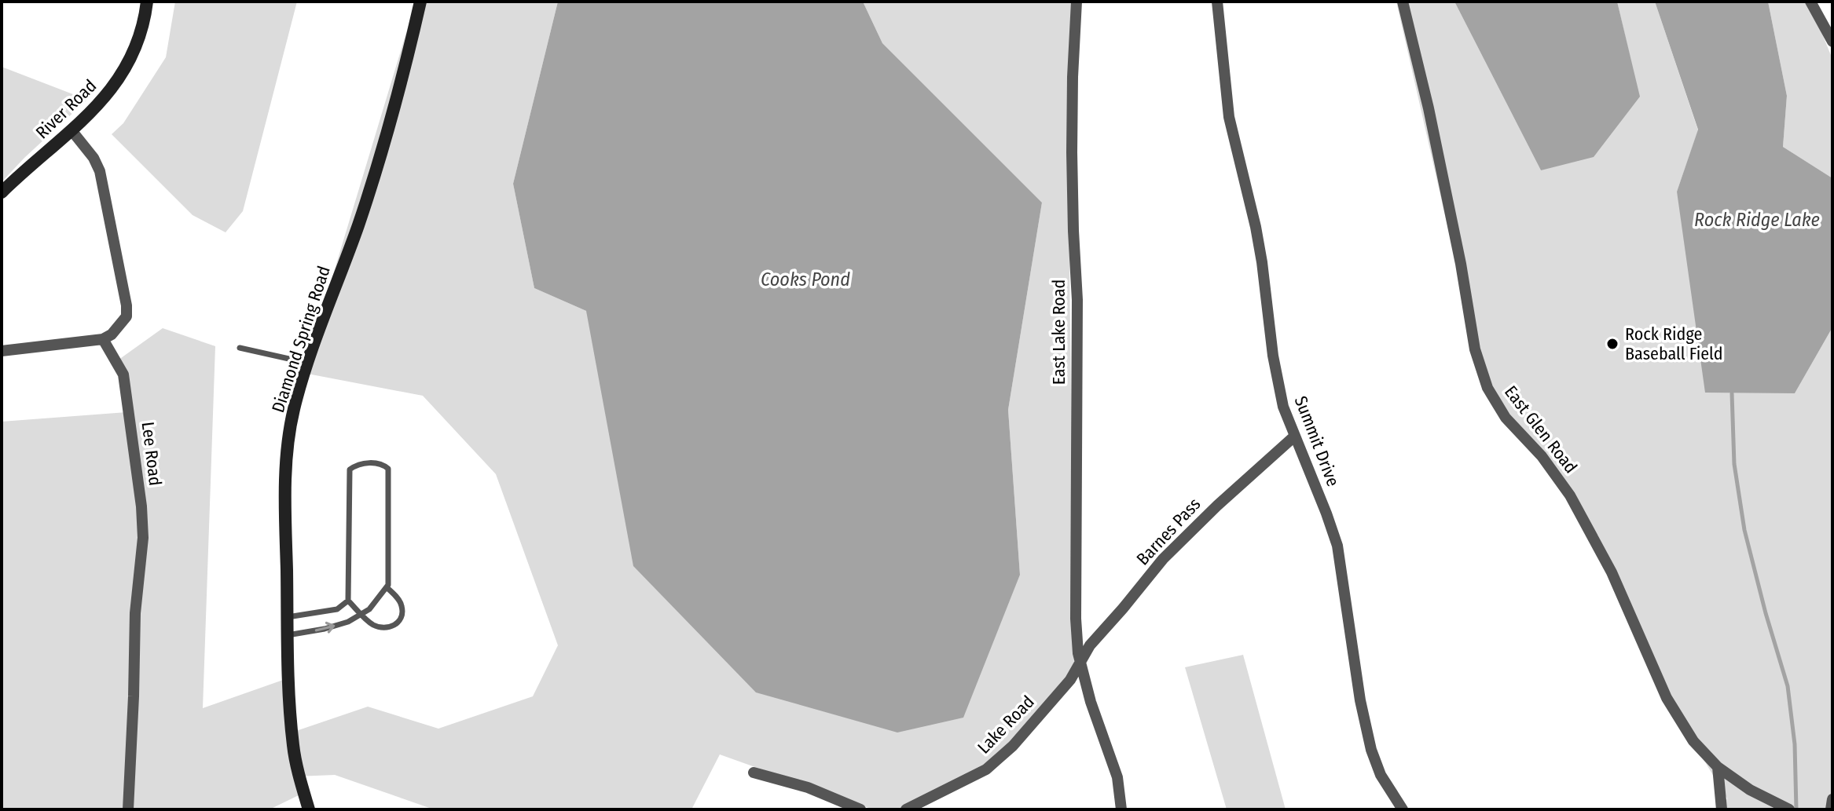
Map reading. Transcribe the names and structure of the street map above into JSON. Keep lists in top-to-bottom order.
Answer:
{
  "streets": {
    "street": [
      "River Road",
      "East Lake Road",
      "Diamond Spring Road",
      "East Glen Road",
      "Summit Drive",
      "Lee Road",
      "Barnes Pass",
      "Lake Road"
    ]
  },
  "crossings": [
    ["East Lake Road", "Barnes Pass"],
    ["East Lake Road", "Lake Road"],
    ["Summit Drive", "Barnes Pass"],
    ["Barnes Pass", "Lake Road"]
  ],
  "water": ["Rock Ridge Lake", "Cooks Pond"],
  "places": ["Rock Ridge Baseball Field"]
}
